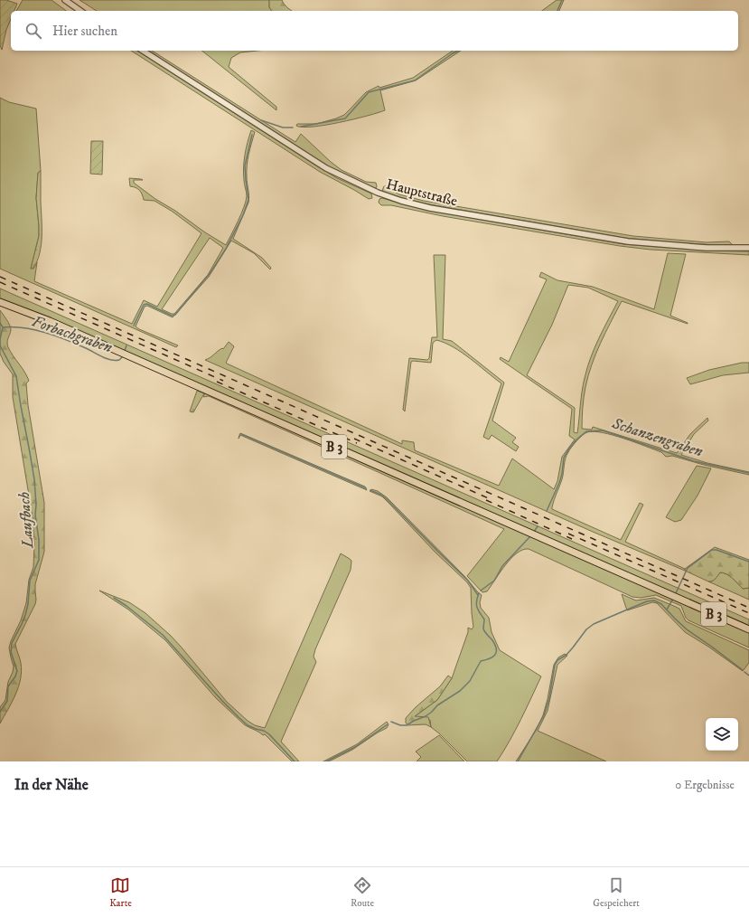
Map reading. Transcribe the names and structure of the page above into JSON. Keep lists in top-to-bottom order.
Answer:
{
  "streets": {
    "main road": ["B 3"],
    "street": ["Hauptstraße"]
  },
  "water": ["Forbachgraben", "Schanzengraben", "Laufbach"],
  "page": {
    "search": "Hier suchen",
    "heading": ["In der Nähe", "0 Ergebnisse"],
    "nav": ["Karte", "Route", "Gespeichert"]
  }
}
